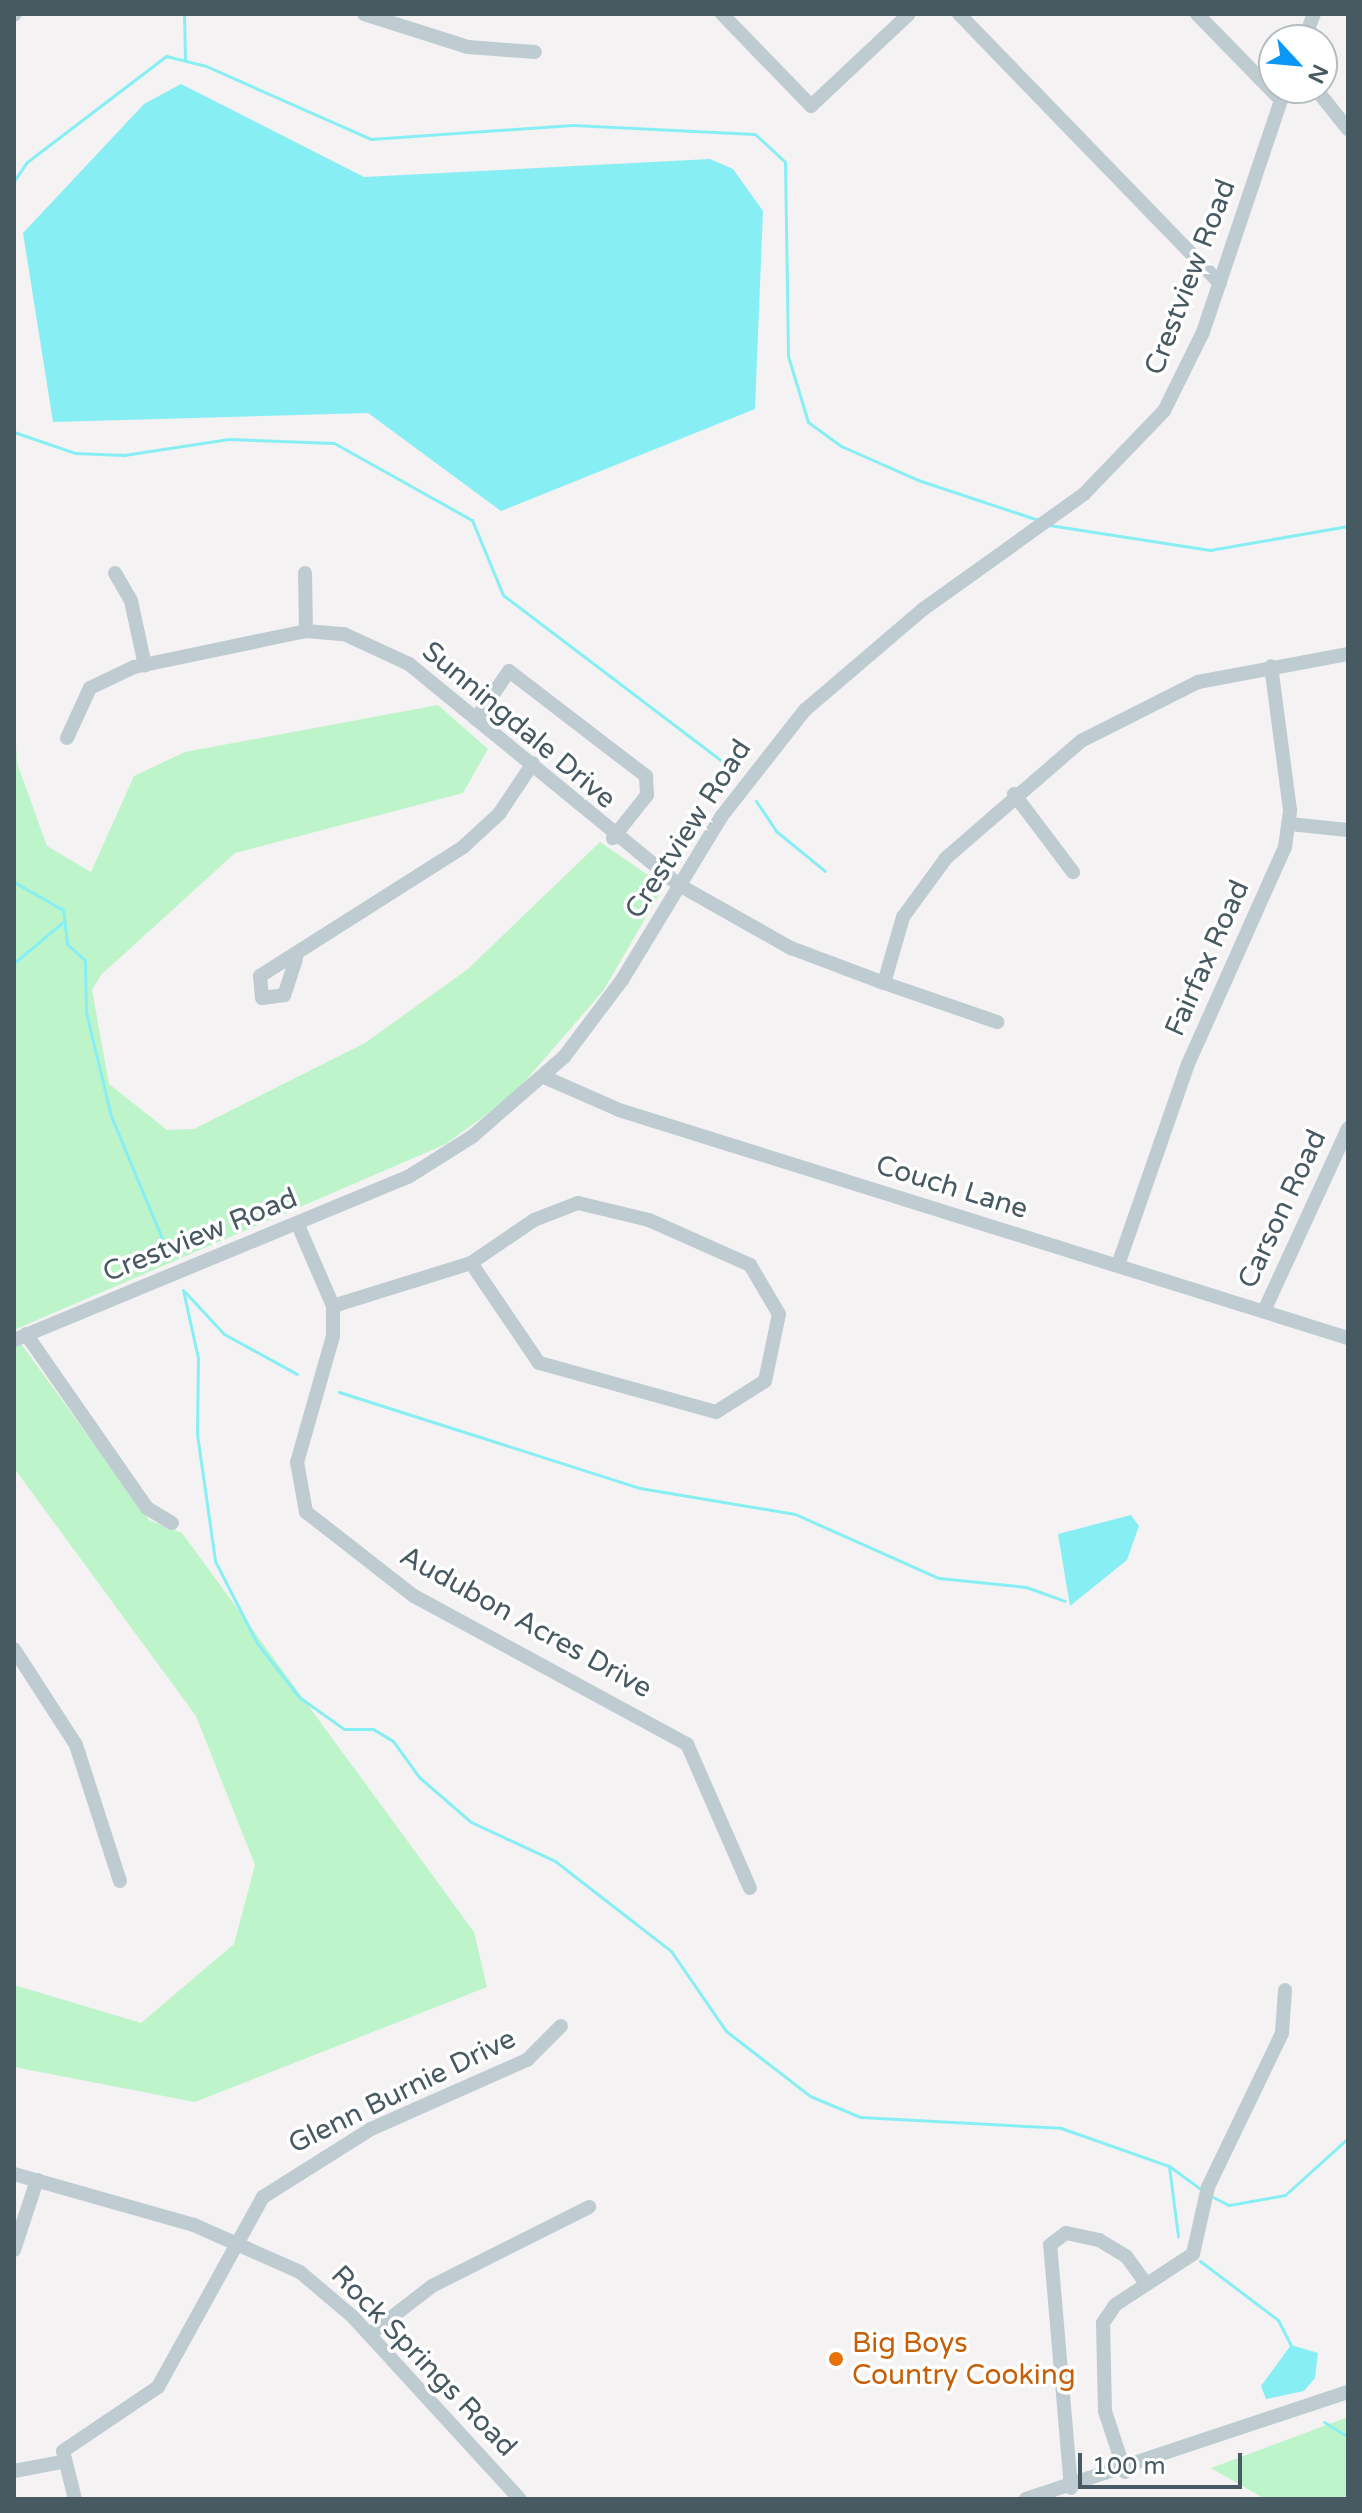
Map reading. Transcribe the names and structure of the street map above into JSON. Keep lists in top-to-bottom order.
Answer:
{
  "streets": {
    "street": [
      "Crestview Road",
      "Sunningdale Drive",
      "Fairfax Road",
      "Couch Lane",
      "Carson Road",
      "Audubon Acres Drive",
      "Glenn Burnie Drive",
      "Rock Springs Road"
    ]
  },
  "crossings": [
    ["Crestview Road", "Sunningdale Drive"],
    ["Crestview Road", "Couch Lane"],
    ["Crestview Road", "Audubon Acres Drive"],
    ["Fairfax Road", "Couch Lane"],
    ["Couch Lane", "Carson Road"],
    ["Glenn Burnie Drive", "Rock Springs Road"]
  ],
  "places": ["Big Boys Country Cooking"],
  "scale_bar": "100 m",
  "north": "bottom right"
}
